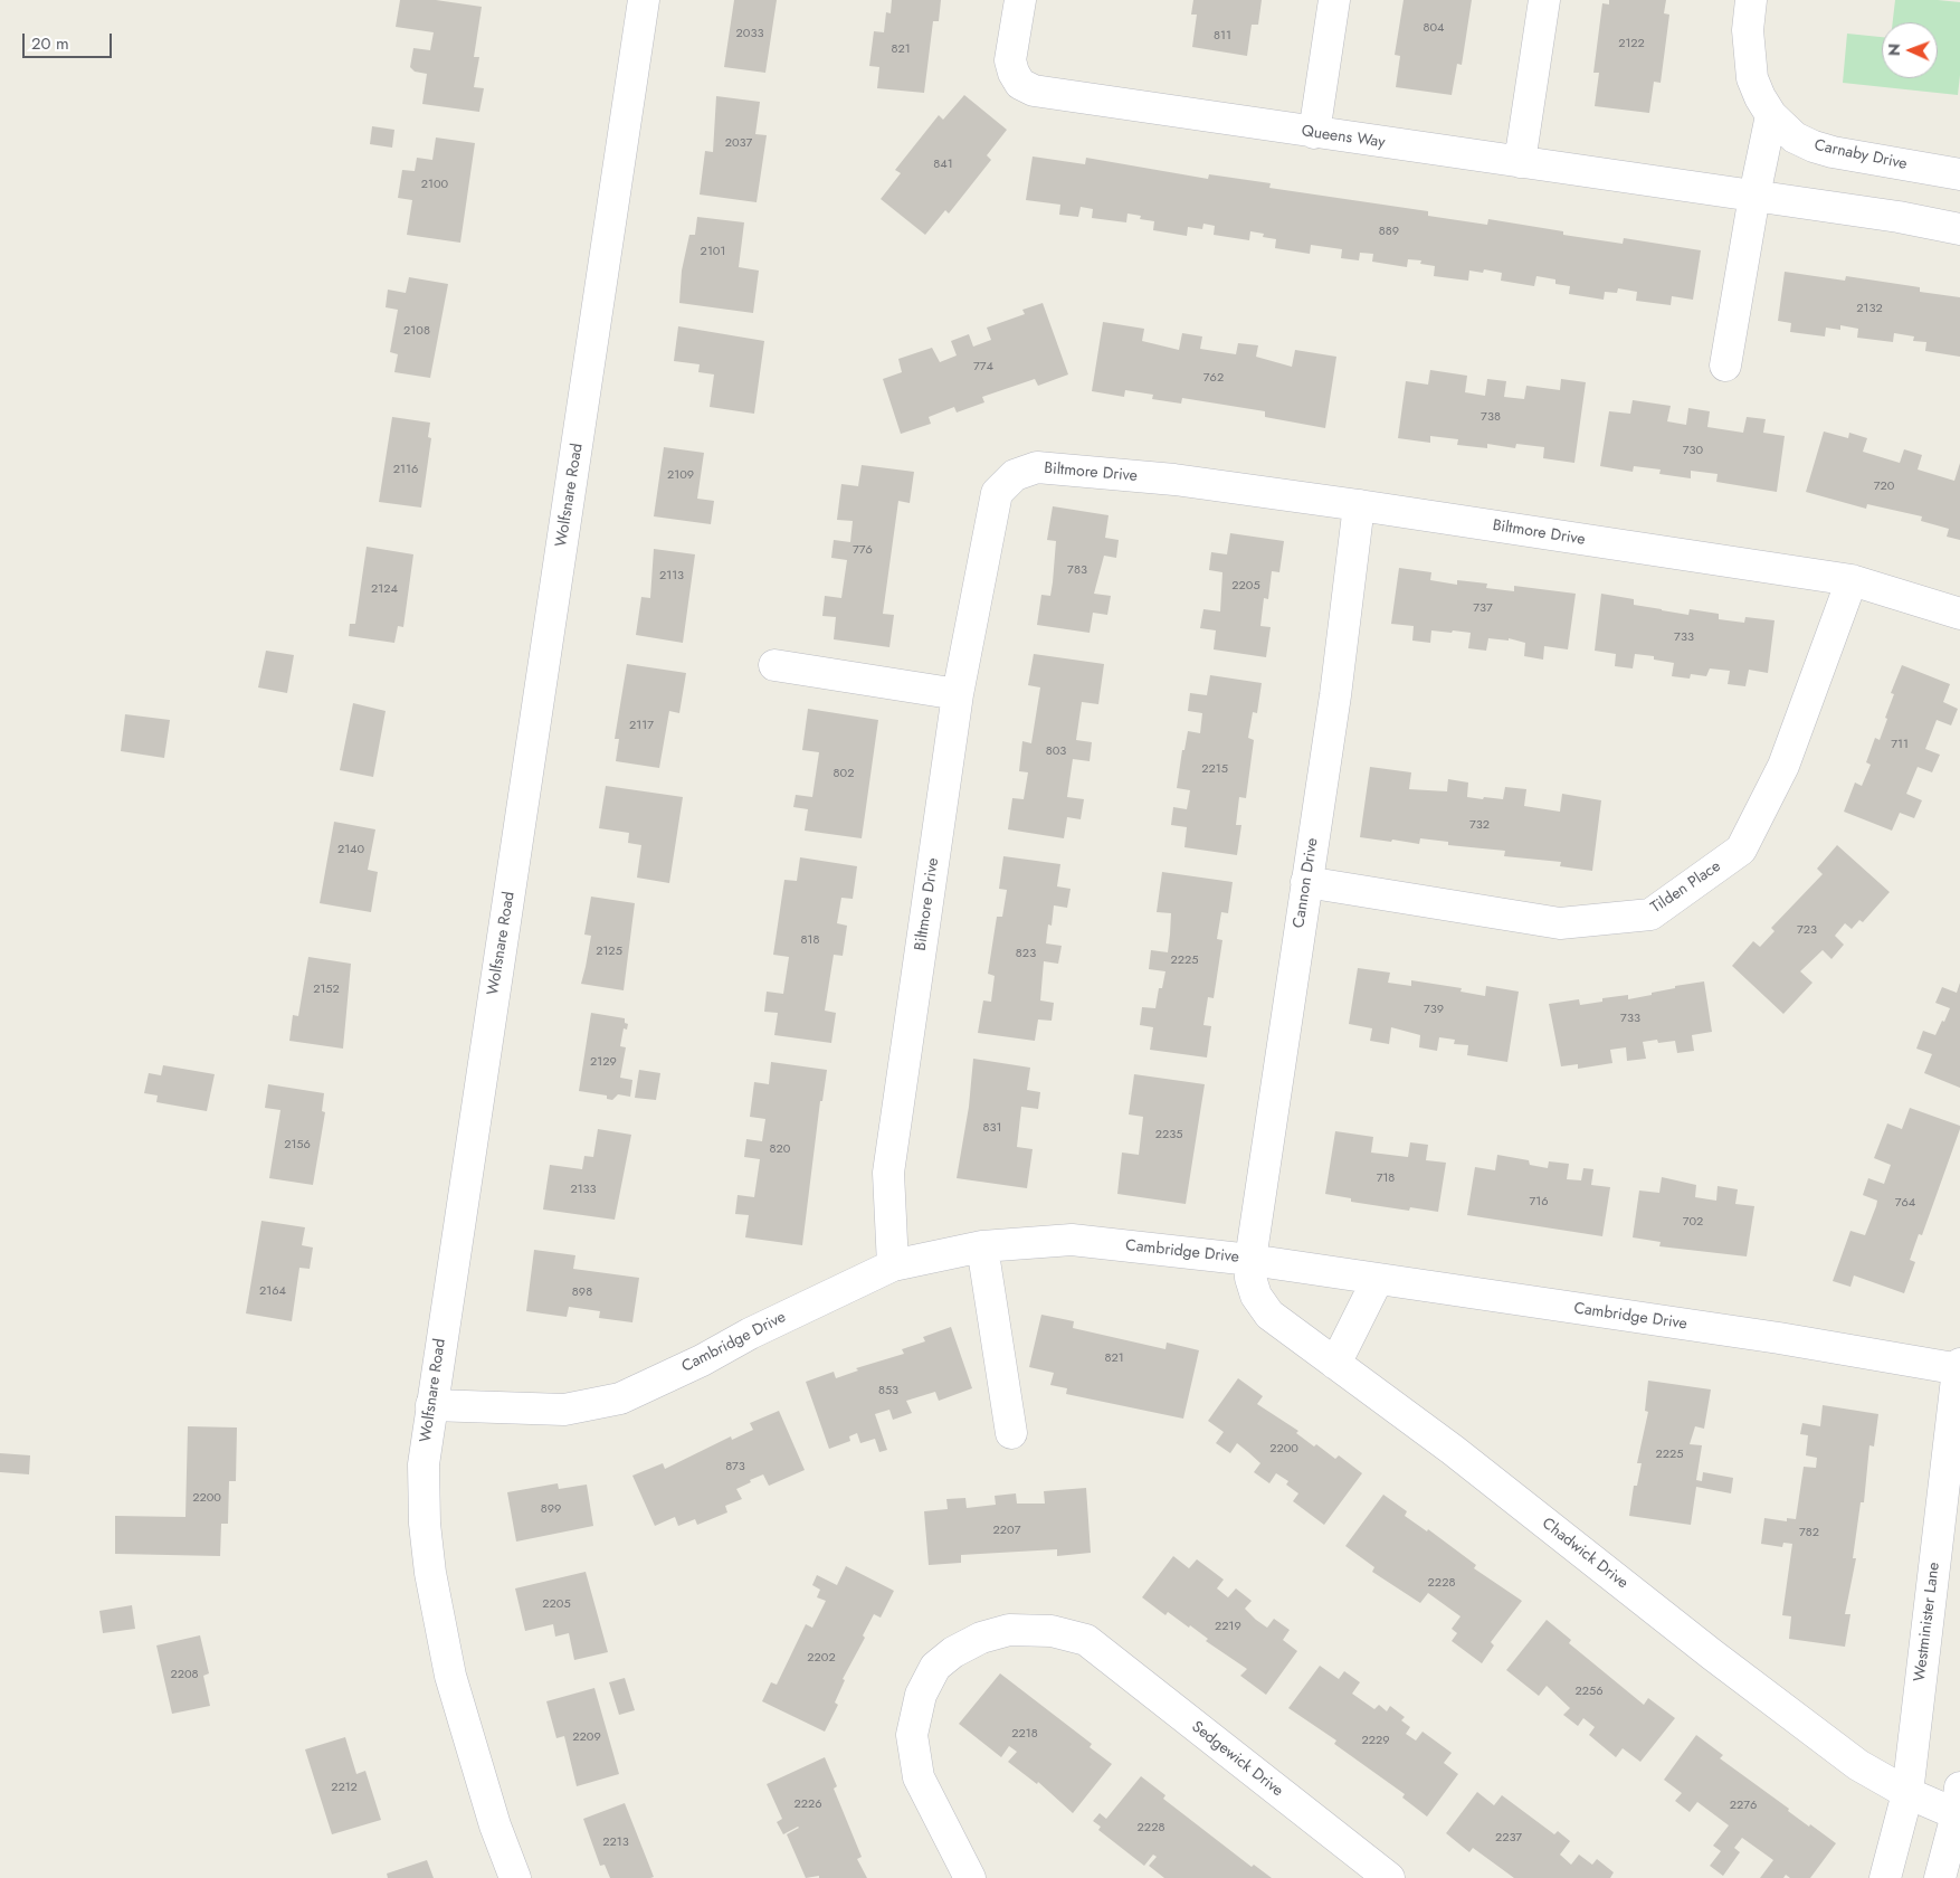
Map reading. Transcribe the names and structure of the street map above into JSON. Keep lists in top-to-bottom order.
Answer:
{
  "streets": {
    "street": [
      "Queens Way",
      "Carnaby Drive",
      "Biltmore Drive",
      "Wolfsnare Road",
      "Cannon Drive",
      "Tilden Place",
      "Cambridge Drive",
      "Chadwick Drive",
      "Westminister Lane",
      "Sedgewick Drive"
    ]
  },
  "crossings": [
    ["Biltmore Drive", "Cannon Drive"],
    ["Biltmore Drive", "Tilden Place"],
    ["Biltmore Drive", "Cambridge Drive"],
    ["Wolfsnare Road", "Cambridge Drive"],
    ["Cannon Drive", "Tilden Place"],
    ["Cannon Drive", "Cambridge Drive"],
    ["Cannon Drive", "Chadwick Drive"],
    ["Cambridge Drive", "Chadwick Drive"],
    ["Cambridge Drive", "Westminister Lane"],
    ["Chadwick Drive", "Westminister Lane"]
  ],
  "house_numbers": [
    "804",
    "2033",
    "811",
    "2122",
    "821",
    "2037",
    "841",
    "2100",
    "889",
    "2101",
    "2132",
    "2108",
    "774",
    "762",
    "738",
    "730",
    "2116",
    "2109",
    "720",
    "776",
    "783",
    "2113",
    "2205",
    "2124",
    "737",
    "733",
    "2117",
    "711",
    "803",
    "2215",
    "802",
    "732",
    "2140",
    "723",
    "818",
    "2125",
    "823",
    "2225",
    "2152",
    "739",
    "733",
    "2129",
    "831",
    "2235",
    "2156",
    "820",
    "718",
    "2133",
    "716",
    "764",
    "702",
    "2164",
    "898",
    "821",
    "853",
    "2200",
    "2225",
    "873",
    "2200",
    "899",
    "2207",
    "782",
    "2228",
    "2205",
    "2219",
    "2202",
    "2208",
    "2256",
    "2218",
    "2209",
    "2229",
    "2212",
    "2226",
    "2276",
    "2228",
    "2237",
    "2213"
  ],
  "scale_bar": "20 m",
  "north": "left"
}
